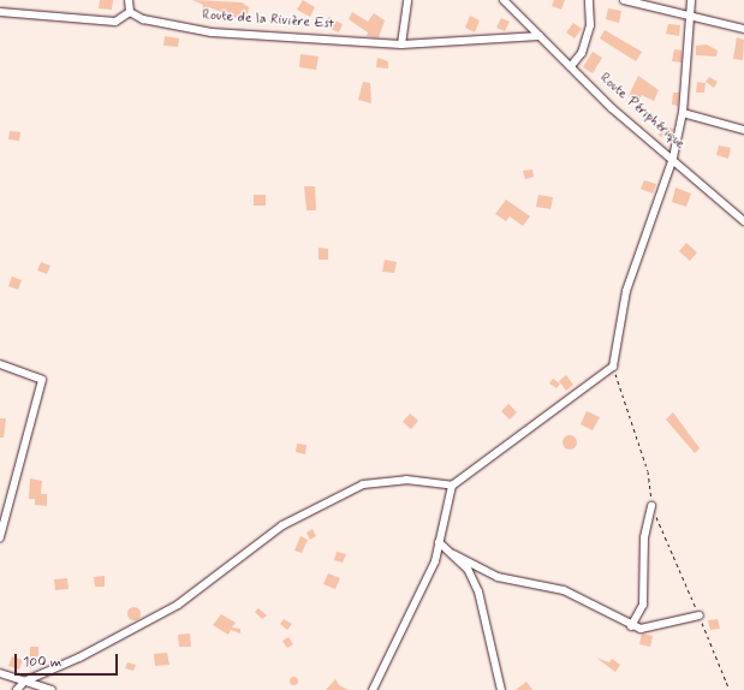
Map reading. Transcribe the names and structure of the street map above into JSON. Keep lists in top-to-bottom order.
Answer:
{
  "streets": {
    "street": ["Route de la Rivière Est", "Route Périphérique"]
  },
  "crossings": [
    ["Route de la Rivière Est", "Route Périphérique"]
  ],
  "scale_bar": "100 m"
}
